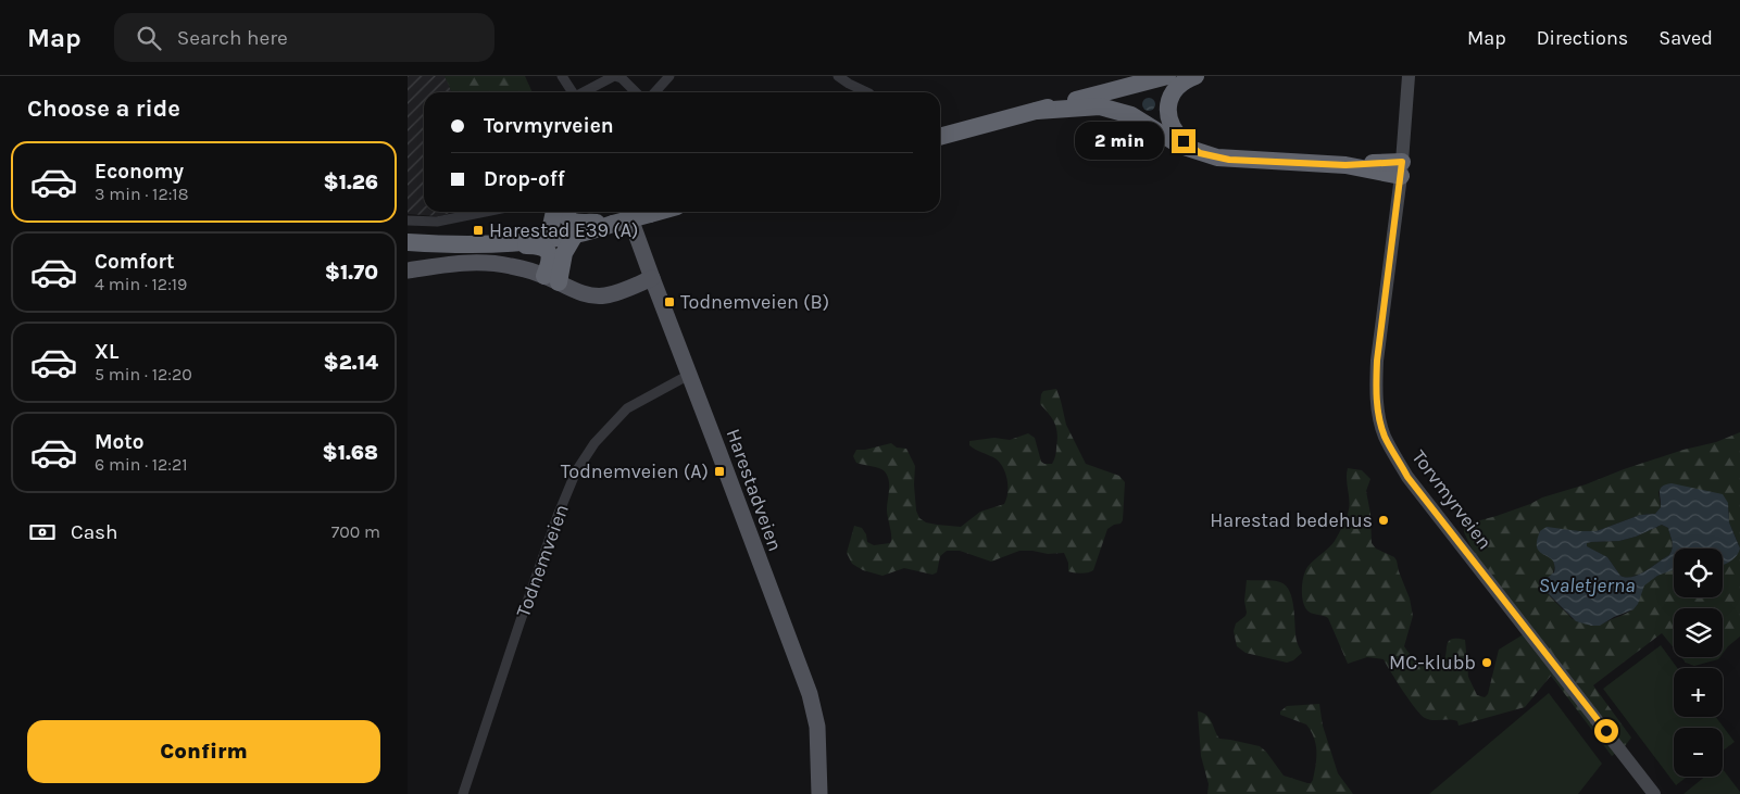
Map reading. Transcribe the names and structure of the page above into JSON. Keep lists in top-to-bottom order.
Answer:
{
  "streets": {
    "main road": ["Harestadveien", "Torvmyrveien"],
    "street": ["Todnemveien"]
  },
  "crossings": [
    ["Harestadveien", "Todnemveien"]
  ],
  "water": ["Svaletjerna"],
  "places": {
    "transit": ["Harestad E39 (A)", "Todnemveien (B)", "Todnemveien (A)"],
    "other": ["Harestad bedehus", "MC-klubb"]
  },
  "page": {
    "header": "Map",
    "search": "Search here",
    "nav": ["Map", "Directions", "Saved"],
    "heading": "Choose a ride",
    "banner": ["Torvmyrveien", "Drop-off"],
    "bubble": "2 min",
    "list": [
      {
        "name": "Economy",
        "note": "3 min · 12:18",
        "value": "$1.26"
      },
      {
        "name": "Comfort",
        "note": "4 min · 12:19",
        "value": "$1.70"
      },
      {
        "name": "XL",
        "note": "5 min · 12:20",
        "value": "$2.14"
      },
      {
        "name": "Moto",
        "note": "6 min · 12:21",
        "value": "$1.68"
      }
    ],
    "pay": ["Cash", "700 m"],
    "map_buttons": ["+", "−"],
    "buttons": "Confirm"
  }
}
